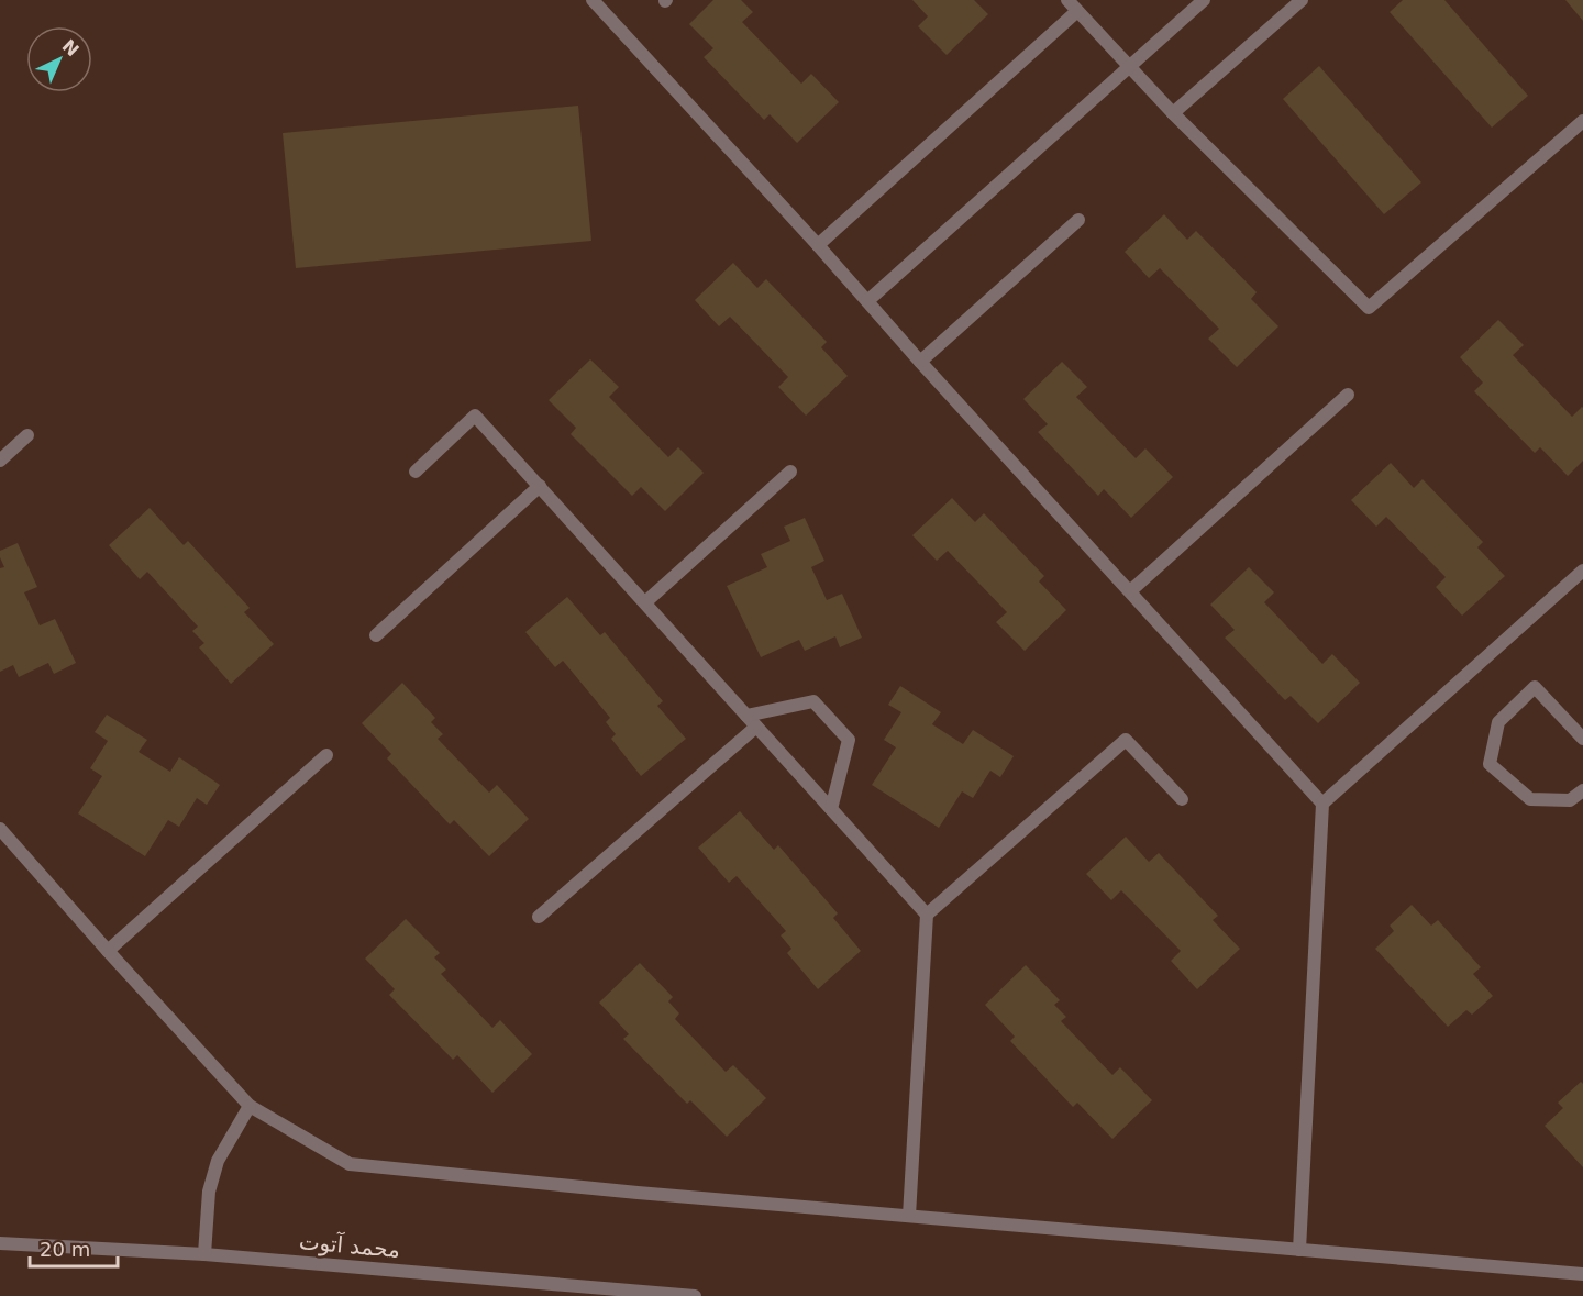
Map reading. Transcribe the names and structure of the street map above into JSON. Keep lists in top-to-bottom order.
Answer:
{
  "streets": {
    "street": ["محمد آتوت"]
  },
  "scale_bar": "20 m",
  "north": "top right"
}
